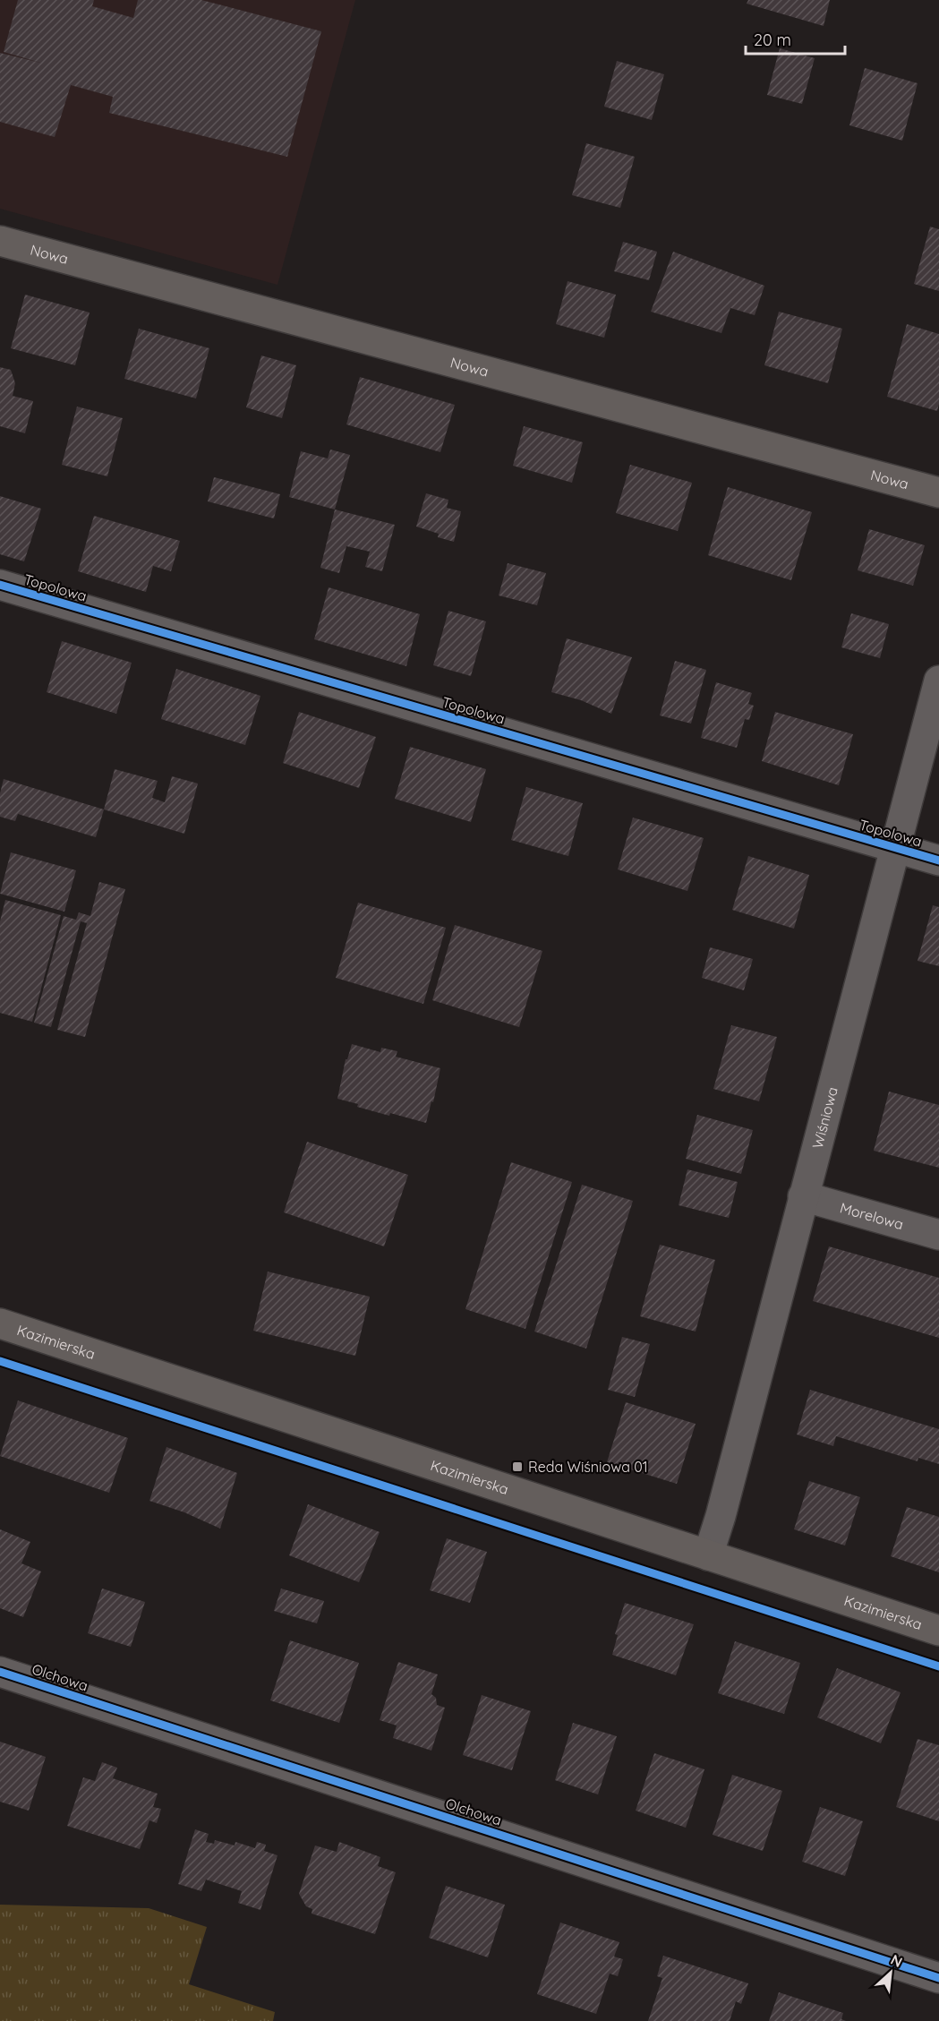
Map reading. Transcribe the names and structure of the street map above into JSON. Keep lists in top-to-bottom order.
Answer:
{
  "streets": {
    "main road": ["Nowa", "Kazimierska"],
    "street": [
      "Topolowa",
      "Wiśniowa",
      "Morelowa",
      "Olchowa"
    ]
  },
  "crossings": [
    ["Topolowa", "Wiśniowa"],
    ["Wiśniowa", "Morelowa"],
    ["Wiśniowa", "Kazimierska"]
  ],
  "places": {
    "transit": ["Reda Wiśniowa 01"]
  },
  "scale_bar": "20 m",
  "north": "top right"
}
